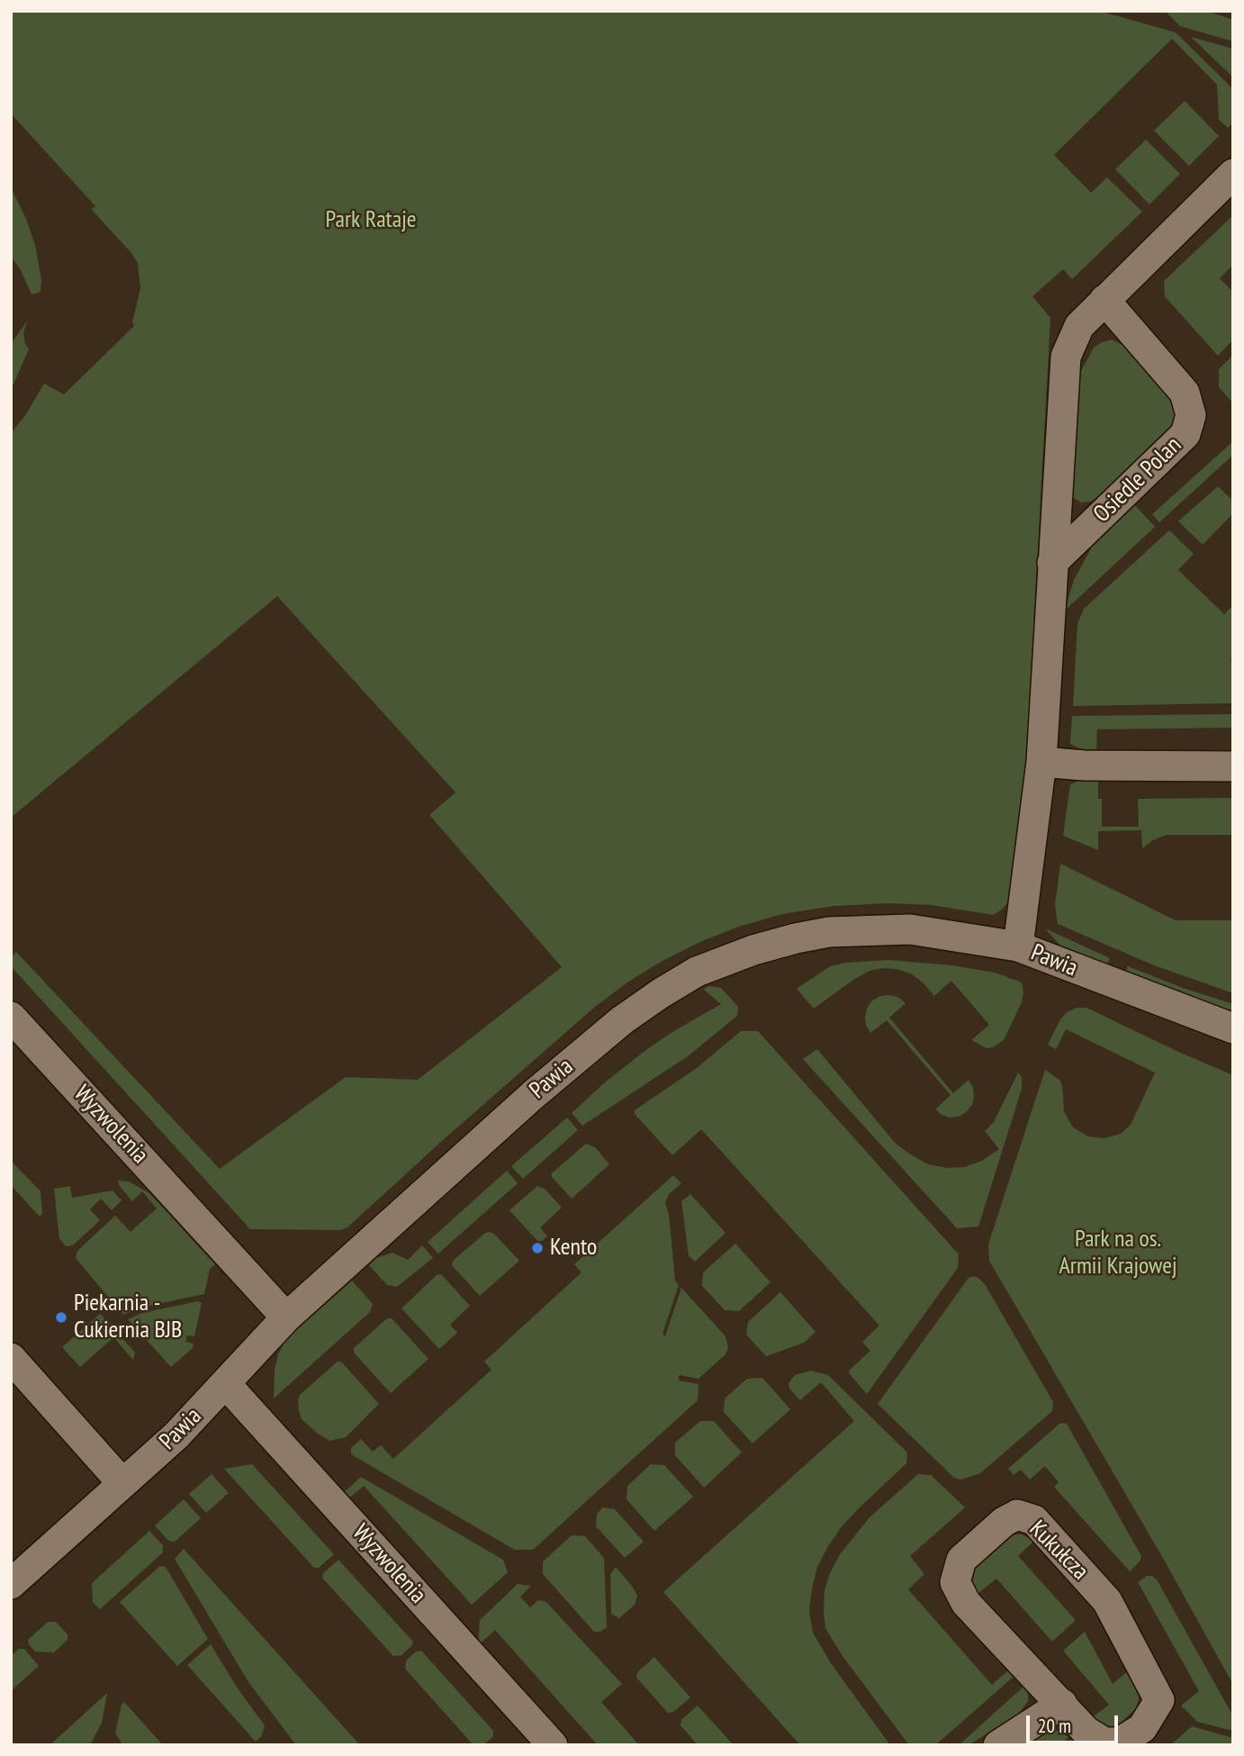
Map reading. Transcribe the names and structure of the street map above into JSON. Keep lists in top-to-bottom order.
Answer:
{
  "streets": {
    "street": [
      "Osiedle Polan",
      "Pawia",
      "Wyzwolenia",
      "Kukułcza"
    ]
  },
  "crossings": [
    ["Osiedle Polan", "Pawia"],
    ["Pawia", "Wyzwolenia"]
  ],
  "parks": ["Park Rataje", "Park na os. Armii Krajowej"],
  "places": ["Kento", "Piekarnia - Cukiernia BJB"],
  "scale_bar": "20 m"
}
